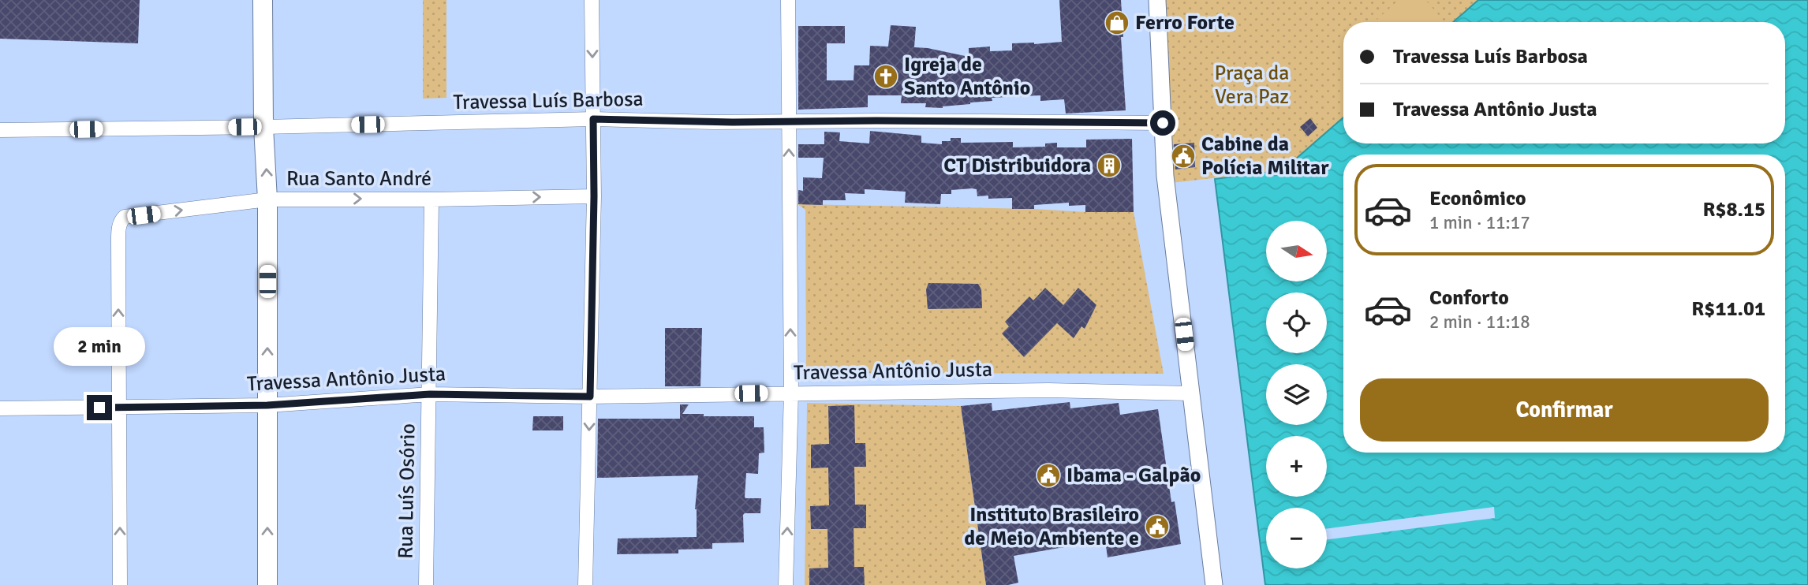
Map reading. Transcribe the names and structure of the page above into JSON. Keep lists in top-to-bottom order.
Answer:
{
  "streets": {
    "street": [
      "Travessa Luís Barbosa",
      "Rua Santo André",
      "Travessa Antônio Justa",
      "Rua Luís Osório"
    ]
  },
  "crossings": [
    ["Rua Santo André", "Travessa Antônio Justa"],
    ["Rua Santo André", "Rua Luís Osório"],
    ["Travessa Antônio Justa", "Rua Luís Osório"]
  ],
  "parks": ["Praça da Vera Paz"],
  "places": {
    "shop": ["Ferro Forte"],
    "church": ["Igreja de Santo Antônio"],
    "public building": ["Cabine da Polícia Militar", "Ibama - Galpão", "Instituto Brasileiro de Meio Ambiente e"],
    "building": ["CT Distribuidora"]
  },
  "north": "right",
  "page": {
    "banner": ["Travessa Luís Barbosa", "Travessa Antônio Justa"],
    "list": [
      {
        "name": "Econômico",
        "note": "1 min · 11:17",
        "value": "R$8.15"
      },
      {
        "name": "Conforto",
        "note": "2 min · 11:18",
        "value": "R$11.01"
      }
    ],
    "map_buttons": ["+", "−"],
    "bubble": "2 min",
    "buttons": "Confirmar"
  }
}
